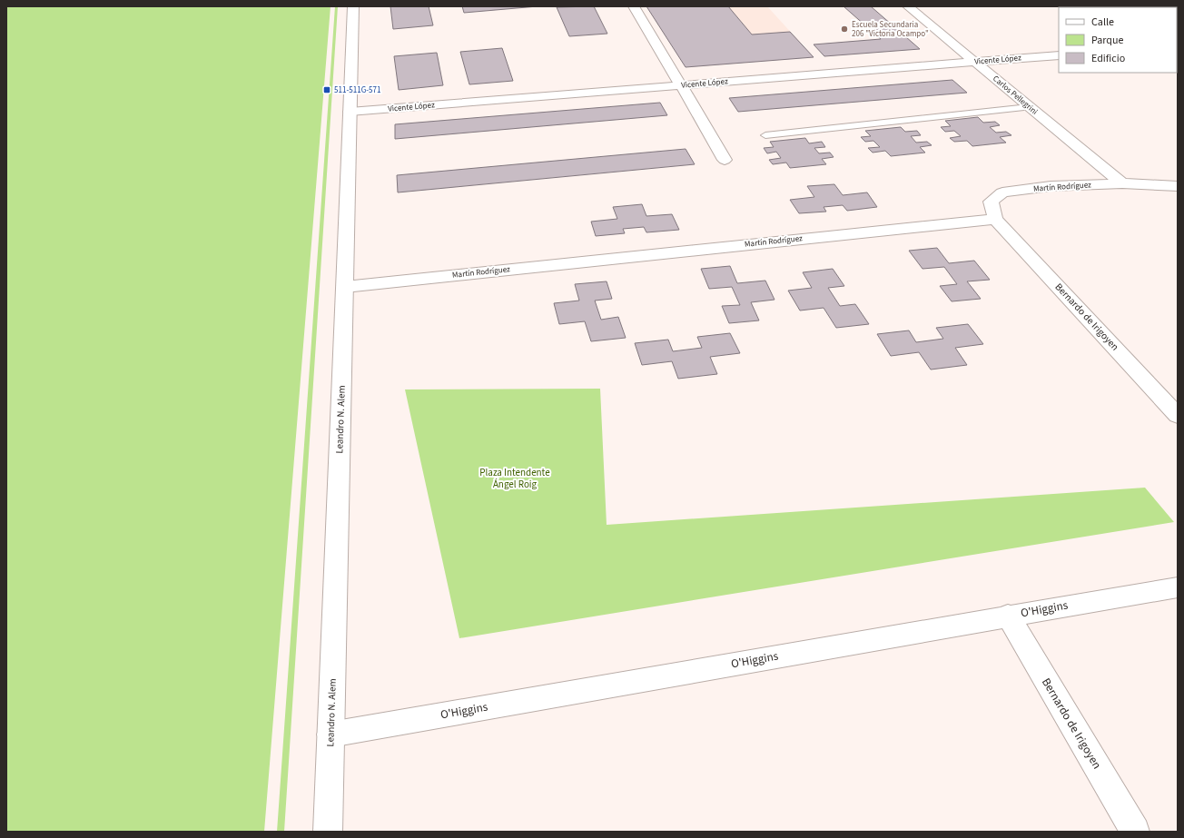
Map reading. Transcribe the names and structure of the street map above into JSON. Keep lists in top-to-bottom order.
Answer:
{
  "streets": {
    "street": [
      "Vicente López",
      "Carlos Pellegrini",
      "Martín Rodríguez",
      "Bernardo de Irigoyen",
      "Leandro N. Alem",
      "O'Higgins"
    ]
  },
  "crossings": [
    ["Vicente López", "Carlos Pellegrini"],
    ["Vicente López", "Leandro N. Alem"],
    ["Carlos Pellegrini", "Martín Rodríguez"],
    ["Martín Rodríguez", "Bernardo de Irigoyen"],
    ["Martín Rodríguez", "Leandro N. Alem"],
    ["Bernardo de Irigoyen", "O'Higgins"],
    ["Leandro N. Alem", "O'Higgins"]
  ],
  "parks": ["Plaza Intendente Ángel Roig"],
  "places": {
    "other": ["Escuela Secundaria 206 \"Victoria Ocampo\""],
    "transit": ["511-511G-571"]
  },
  "legend": ["Calle", "Parque", "Edificio"]
}
